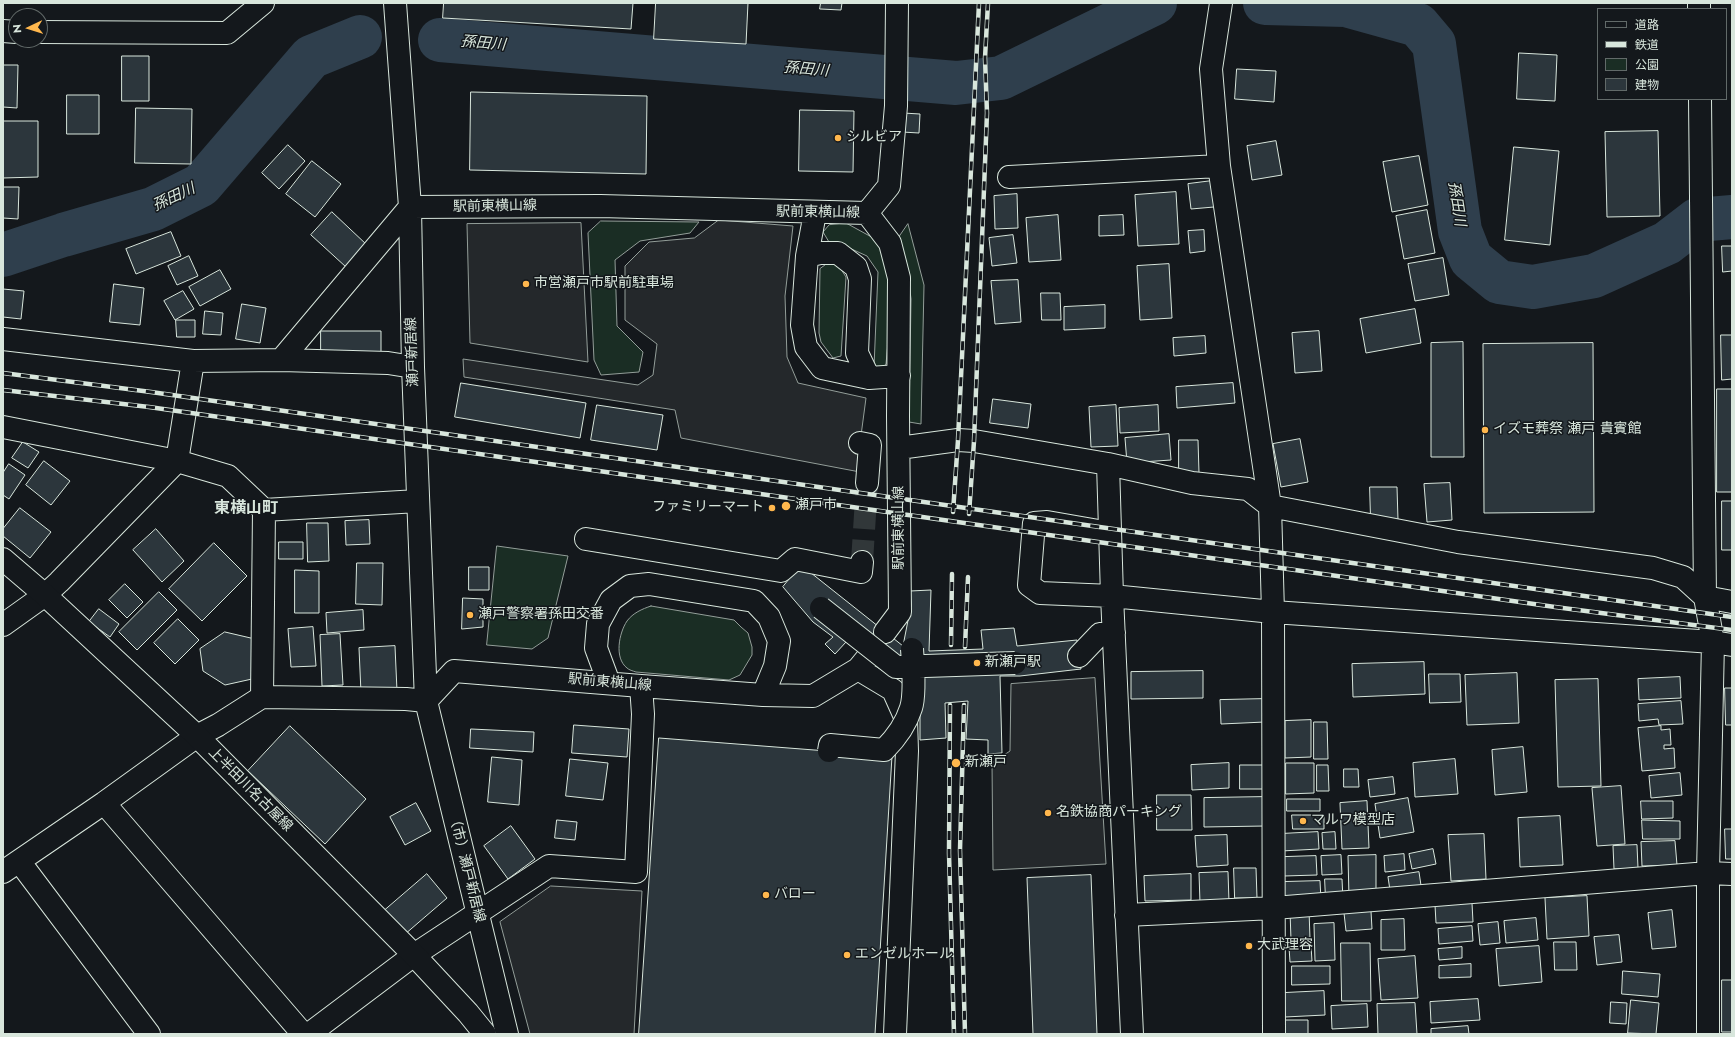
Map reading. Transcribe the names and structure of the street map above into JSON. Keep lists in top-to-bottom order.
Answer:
{
  "streets": {
    "street": [
      "駅前東横山線",
      "瀬戸新居線",
      "上半田川名古屋線",
      "（市）瀬戸新居線"
    ]
  },
  "crossings": [
    ["駅前東横山線", "瀬戸新居線"],
    ["駅前東横山線", "（市）瀬戸新居線"],
    ["瀬戸新居線", "（市）瀬戸新居線"]
  ],
  "districts": ["東横山町"],
  "water": ["孫田川"],
  "places": [
    "シルビア",
    "市営瀬戸市駅前駐車場",
    "イズモ葬祭 瀬戸 貴賓館",
    "瀬戸市",
    "ファミリーマート",
    "瀬戸警察署孫田交番",
    "新瀬戸駅",
    "新瀬戸",
    "名鉄協商パーキング",
    "マルワ模型店",
    "バロー",
    "大武理容",
    "エンゼルホール"
  ],
  "legend": [
    "道路",
    "鉄道",
    "公園",
    "建物"
  ],
  "north": "left"
}
